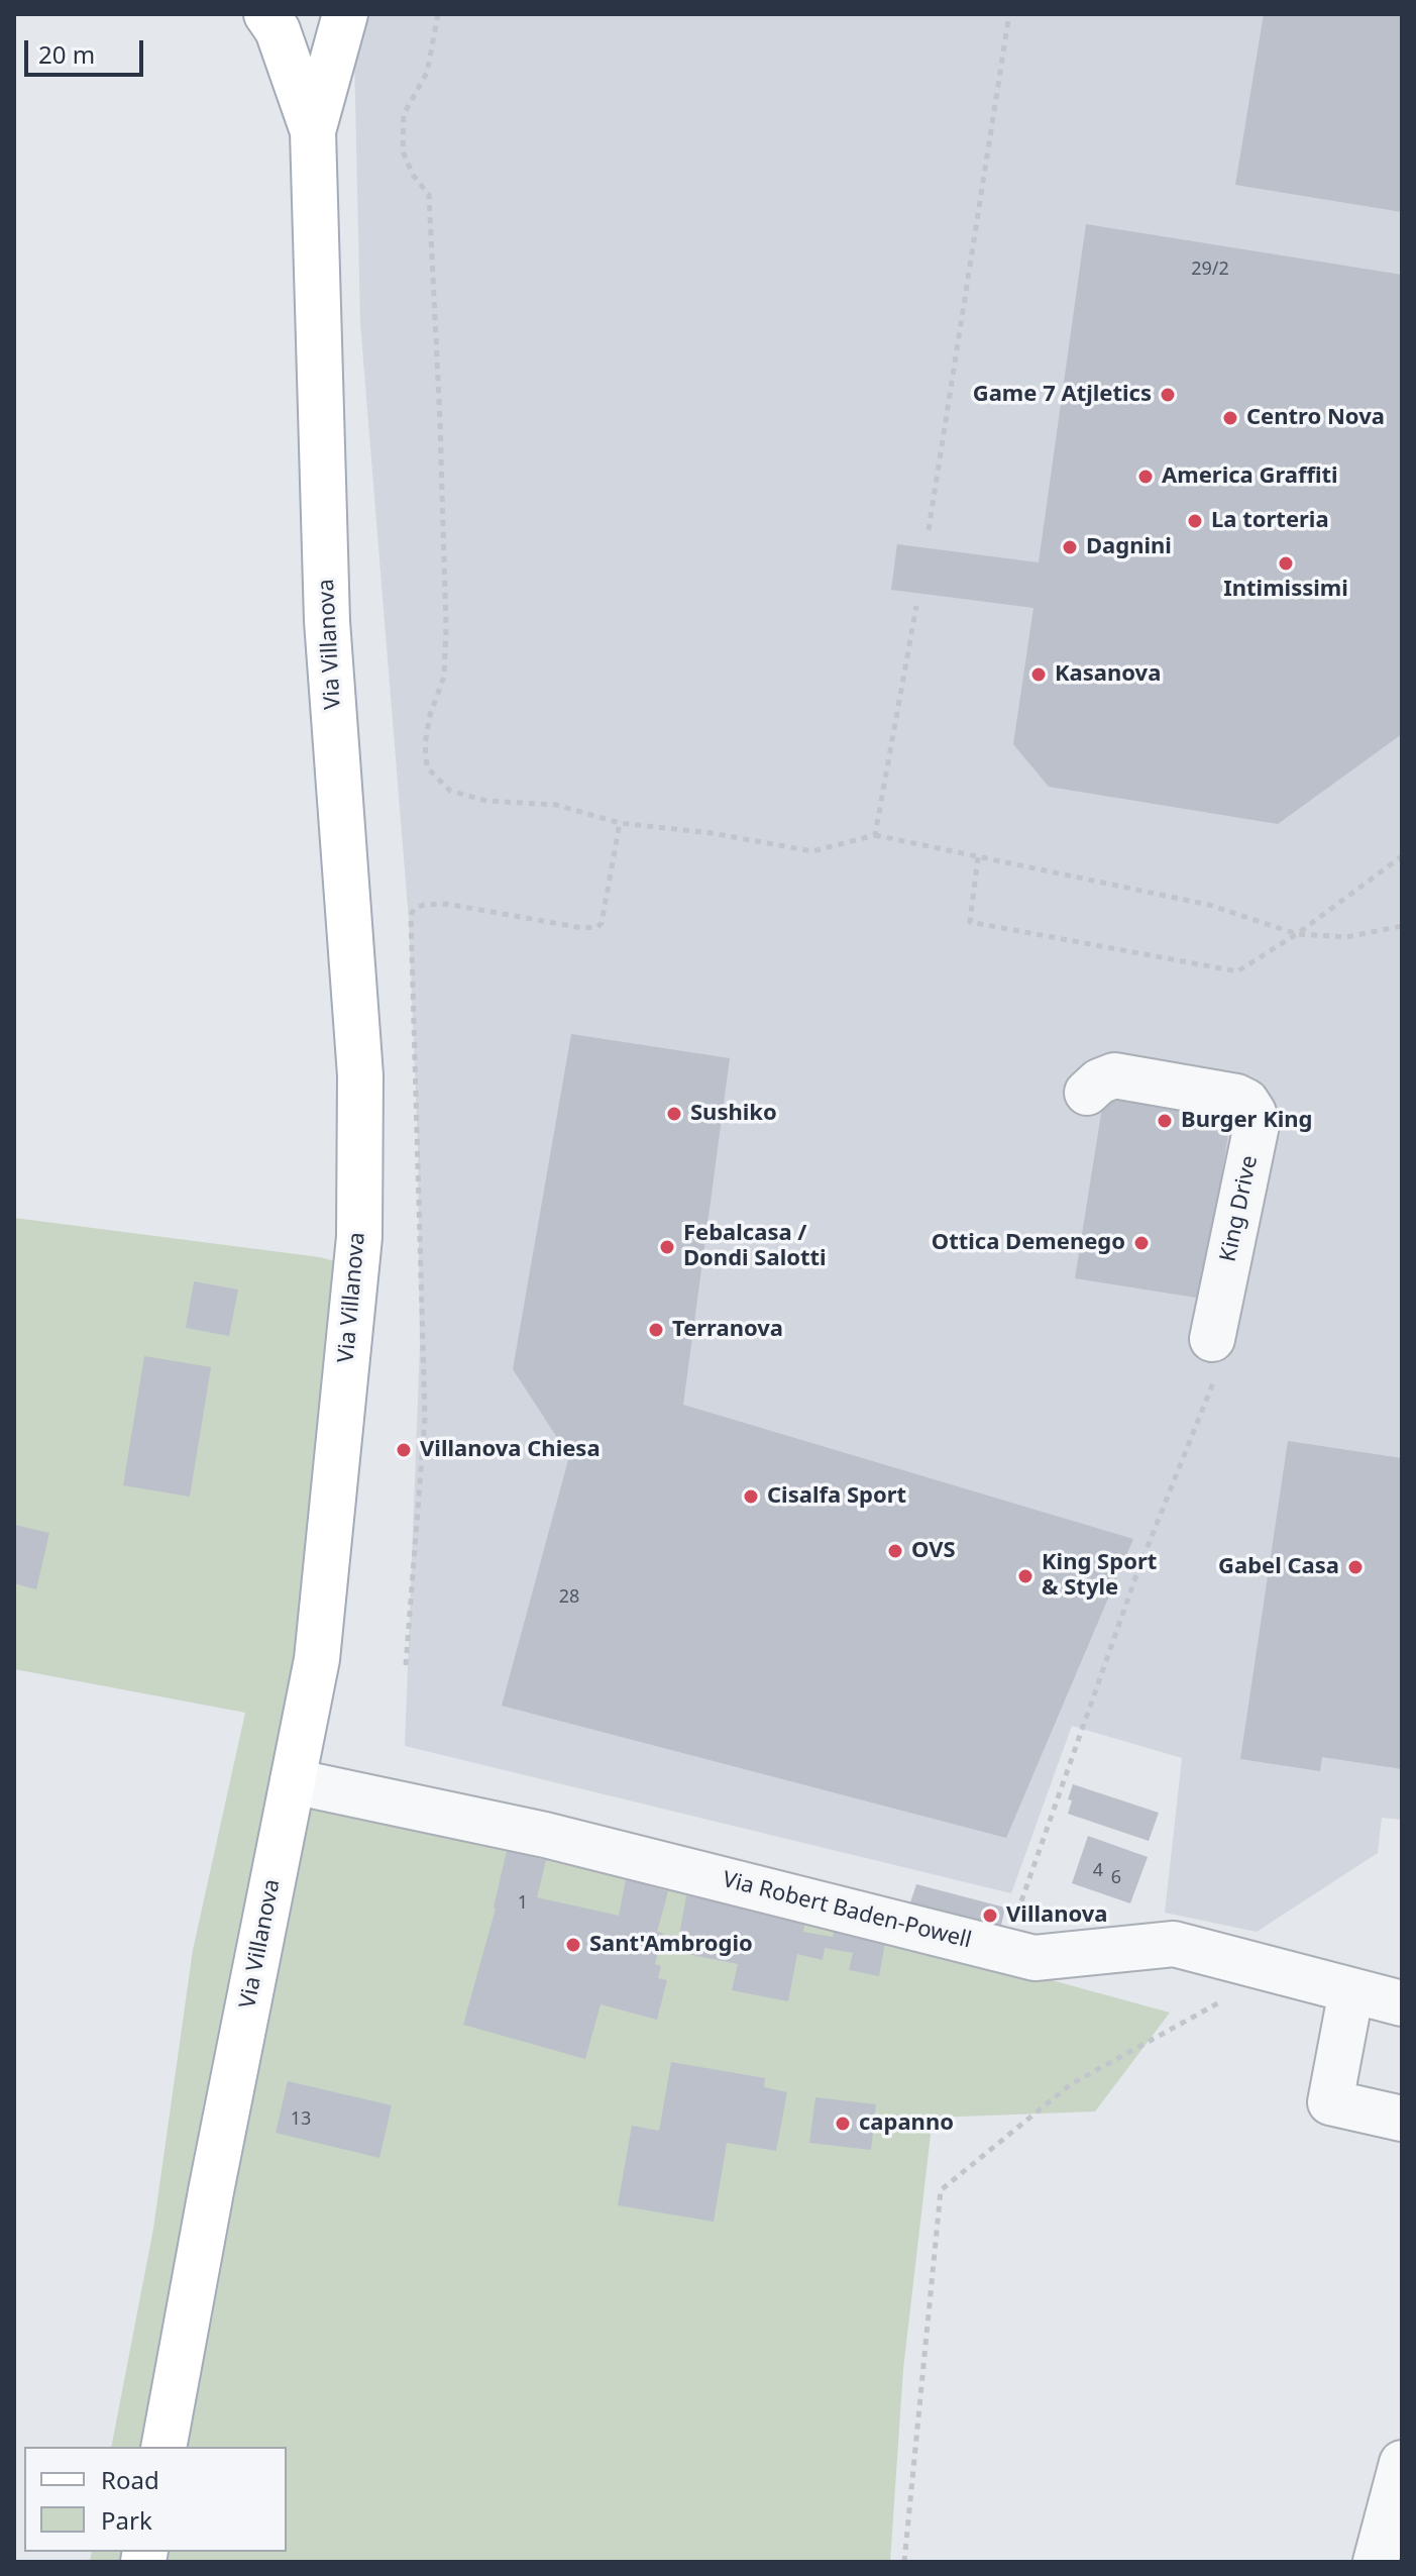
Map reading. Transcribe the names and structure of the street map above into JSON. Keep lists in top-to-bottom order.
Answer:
{
  "streets": {
    "main road": ["Via Villanova"],
    "street": ["King Drive", "Via Robert Baden-Powell"]
  },
  "crossings": [
    ["Via Villanova", "Via Robert Baden-Powell"]
  ],
  "places": [
    "Game 7 Atjletics",
    "Centro Nova",
    "America Graffiti",
    "La torteria",
    "Dagnini",
    "Intimissimi",
    "Kasanova",
    "Sushiko",
    "Burger King",
    "Ottica Demenego",
    "Febalcasa / Dondi Salotti",
    "Terranova",
    "Villanova Chiesa",
    "Cisalfa Sport",
    "OVS",
    "Gabel Casa",
    "King Sport & Style",
    "Villanova",
    "Sant'Ambrogio",
    "capanno"
  ],
  "house_numbers": [
    "29/2",
    "28",
    "4",
    "6",
    "1",
    "13"
  ],
  "legend": ["Road", "Park"],
  "scale_bar": "20 m"
}
